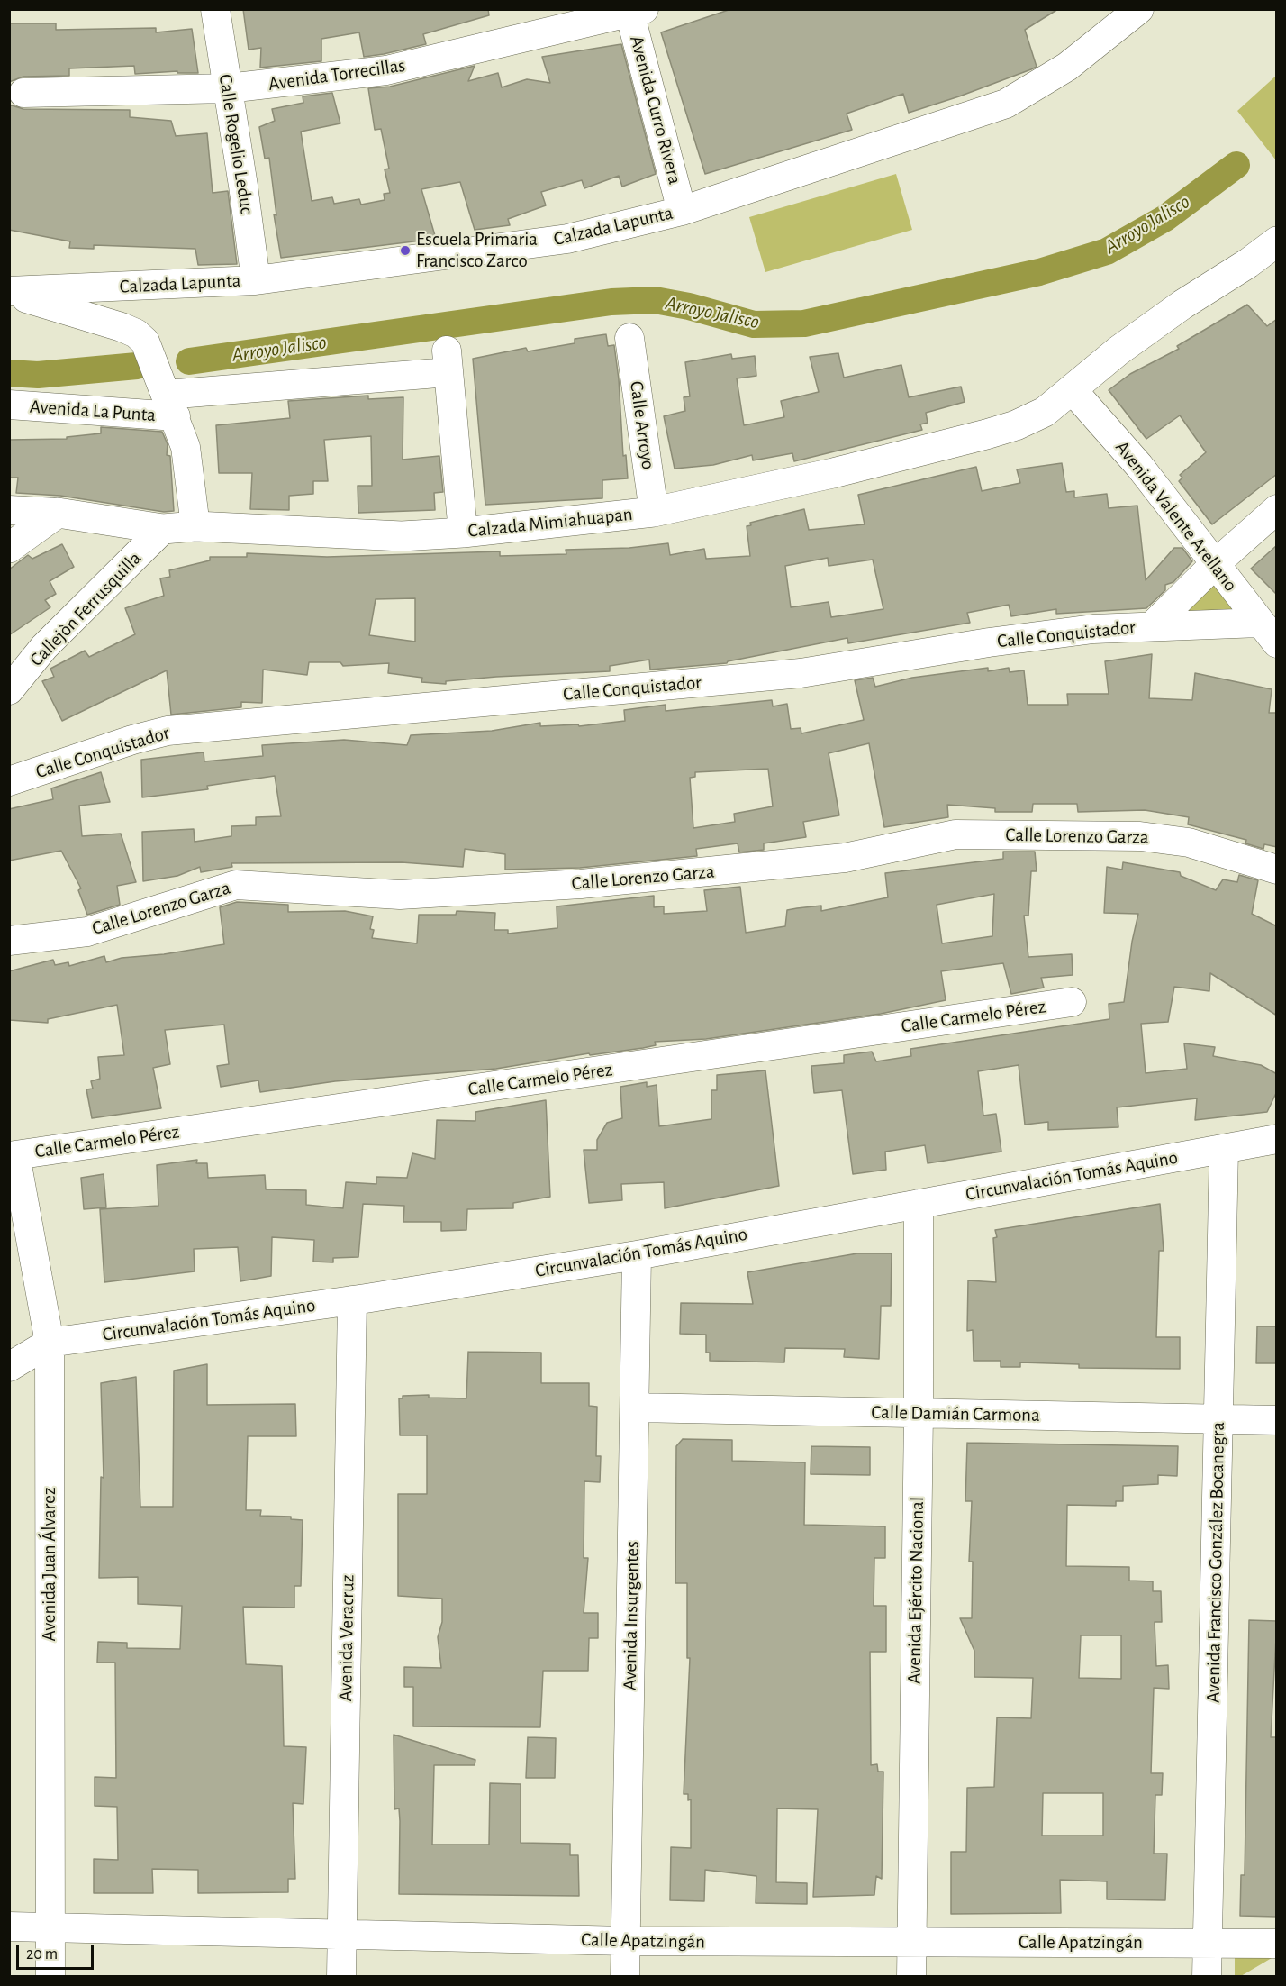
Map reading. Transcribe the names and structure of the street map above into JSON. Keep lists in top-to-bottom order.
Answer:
{
  "streets": {
    "main road": ["Calzada Mimiahuapan"],
    "street": [
      "Avenida Torrecillas",
      "Avenida Curro Rivera",
      "Calle Rogelio Leduc",
      "Calzada Lapunta",
      "Avenida La Punta",
      "Calle Arroyo",
      "Avenida Valente Arellano",
      "Callejòn Ferrusquilla",
      "Calle Conquistador",
      "Calle Lorenzo Garza",
      "Calle Carmelo Pérez",
      "Circunvalación Tomás Aquino",
      "Calle Damián Carmona",
      "Avenida Francisco González Bocanegra",
      "Avenida Juan Álvarez",
      "Avenida Ejército Nacional",
      "Avenida Insurgentes",
      "Avenida Veracruz",
      "Calle Apatzingán"
    ]
  },
  "crossings": [
    ["Avenida Torrecillas", "Avenida Curro Rivera"],
    ["Avenida Torrecillas", "Calle Rogelio Leduc"],
    ["Avenida Curro Rivera", "Calzada Lapunta"],
    ["Calle Rogelio Leduc", "Calzada Lapunta"],
    ["Calle Arroyo", "Calzada Mimiahuapan"],
    ["Avenida Valente Arellano", "Calzada Mimiahuapan"],
    ["Avenida Valente Arellano", "Calle Conquistador"],
    ["Calzada Mimiahuapan", "Callejòn Ferrusquilla"],
    ["Calle Carmelo Pérez", "Avenida Juan Álvarez"],
    ["Circunvalación Tomás Aquino", "Avenida Francisco González Bocanegra"],
    ["Circunvalación Tomás Aquino", "Avenida Juan Álvarez"],
    ["Circunvalación Tomás Aquino", "Avenida Ejército Nacional"],
    ["Circunvalación Tomás Aquino", "Avenida Insurgentes"],
    ["Circunvalación Tomás Aquino", "Avenida Veracruz"],
    ["Calle Damián Carmona", "Avenida Francisco González Bocanegra"],
    ["Calle Damián Carmona", "Avenida Ejército Nacional"],
    ["Calle Damián Carmona", "Avenida Insurgentes"],
    ["Avenida Francisco González Bocanegra", "Calle Apatzingán"],
    ["Avenida Juan Álvarez", "Calle Apatzingán"],
    ["Avenida Ejército Nacional", "Calle Apatzingán"],
    ["Avenida Insurgentes", "Calle Apatzingán"],
    ["Avenida Veracruz", "Calle Apatzingán"]
  ],
  "water": ["Arroyo Jalisco"],
  "places": ["Escuela Primaria Francisco Zarco"],
  "scale_bar": "20 m"
}
